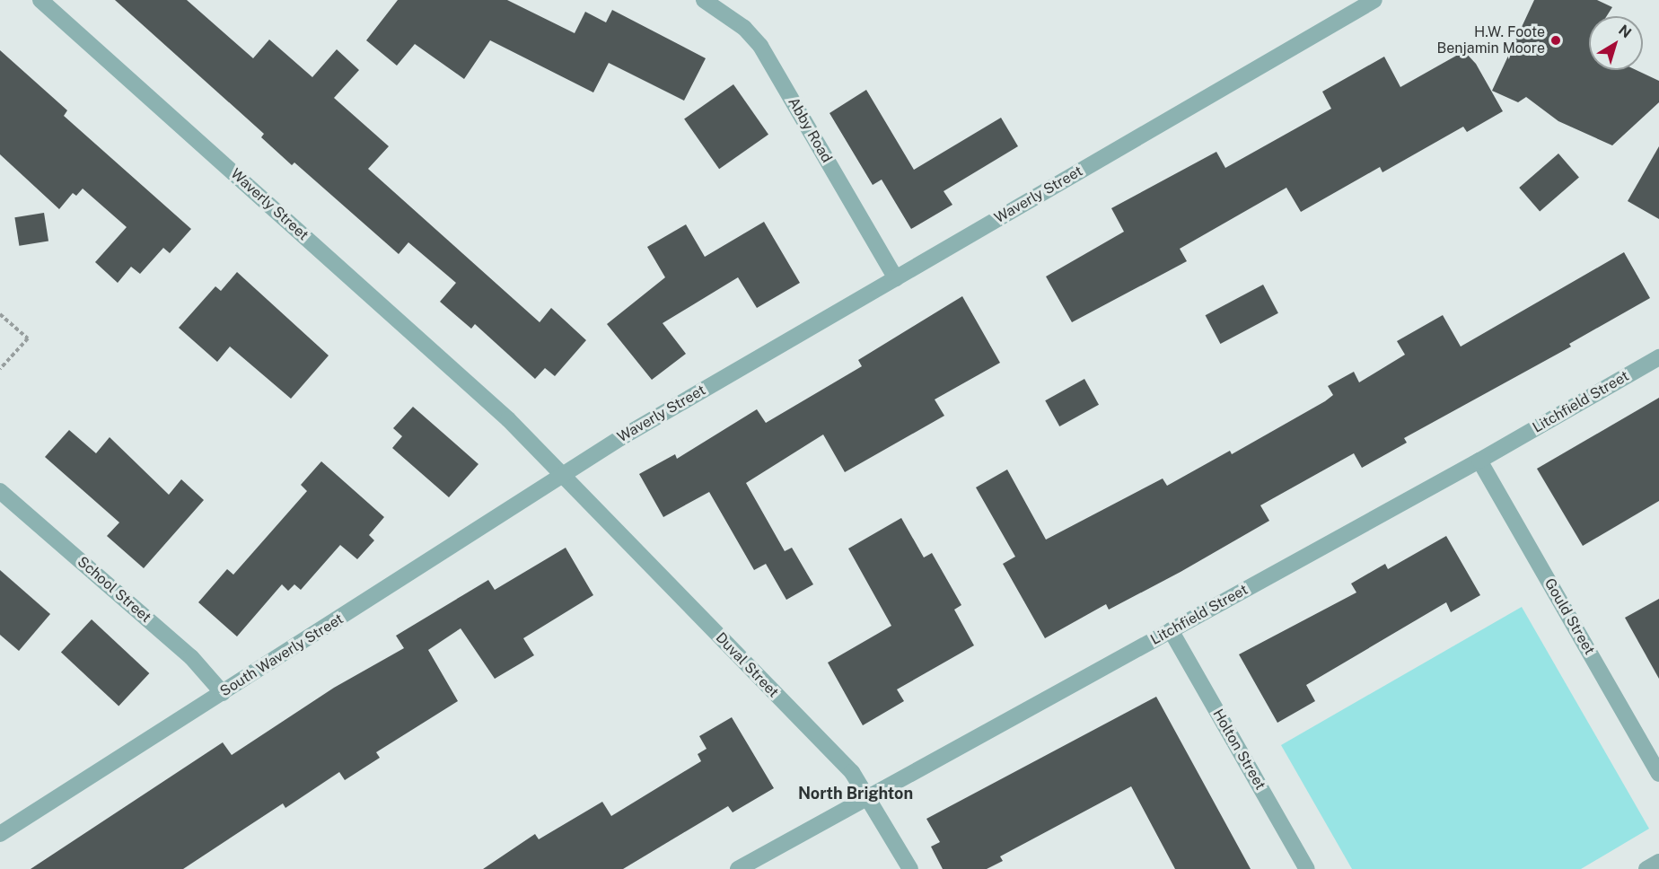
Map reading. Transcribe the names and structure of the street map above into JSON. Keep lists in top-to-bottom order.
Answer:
{
  "streets": {
    "street": [
      "Abby Road",
      "Waverly Street",
      "Litchfield Street",
      "School Street",
      "Gould Street",
      "South Waverly Street",
      "Duval Street",
      "Holton Street"
    ]
  },
  "crossings": [
    ["Abby Road", "Waverly Street"],
    ["Waverly Street", "South Waverly Street"],
    ["Waverly Street", "Duval Street"],
    ["Litchfield Street", "Gould Street"],
    ["Litchfield Street", "Duval Street"],
    ["Litchfield Street", "Holton Street"],
    ["School Street", "South Waverly Street"],
    ["South Waverly Street", "Duval Street"]
  ],
  "districts": ["North Brighton"],
  "places": ["H.W. Foote Benjamin Moore"],
  "north": "top right"
}
